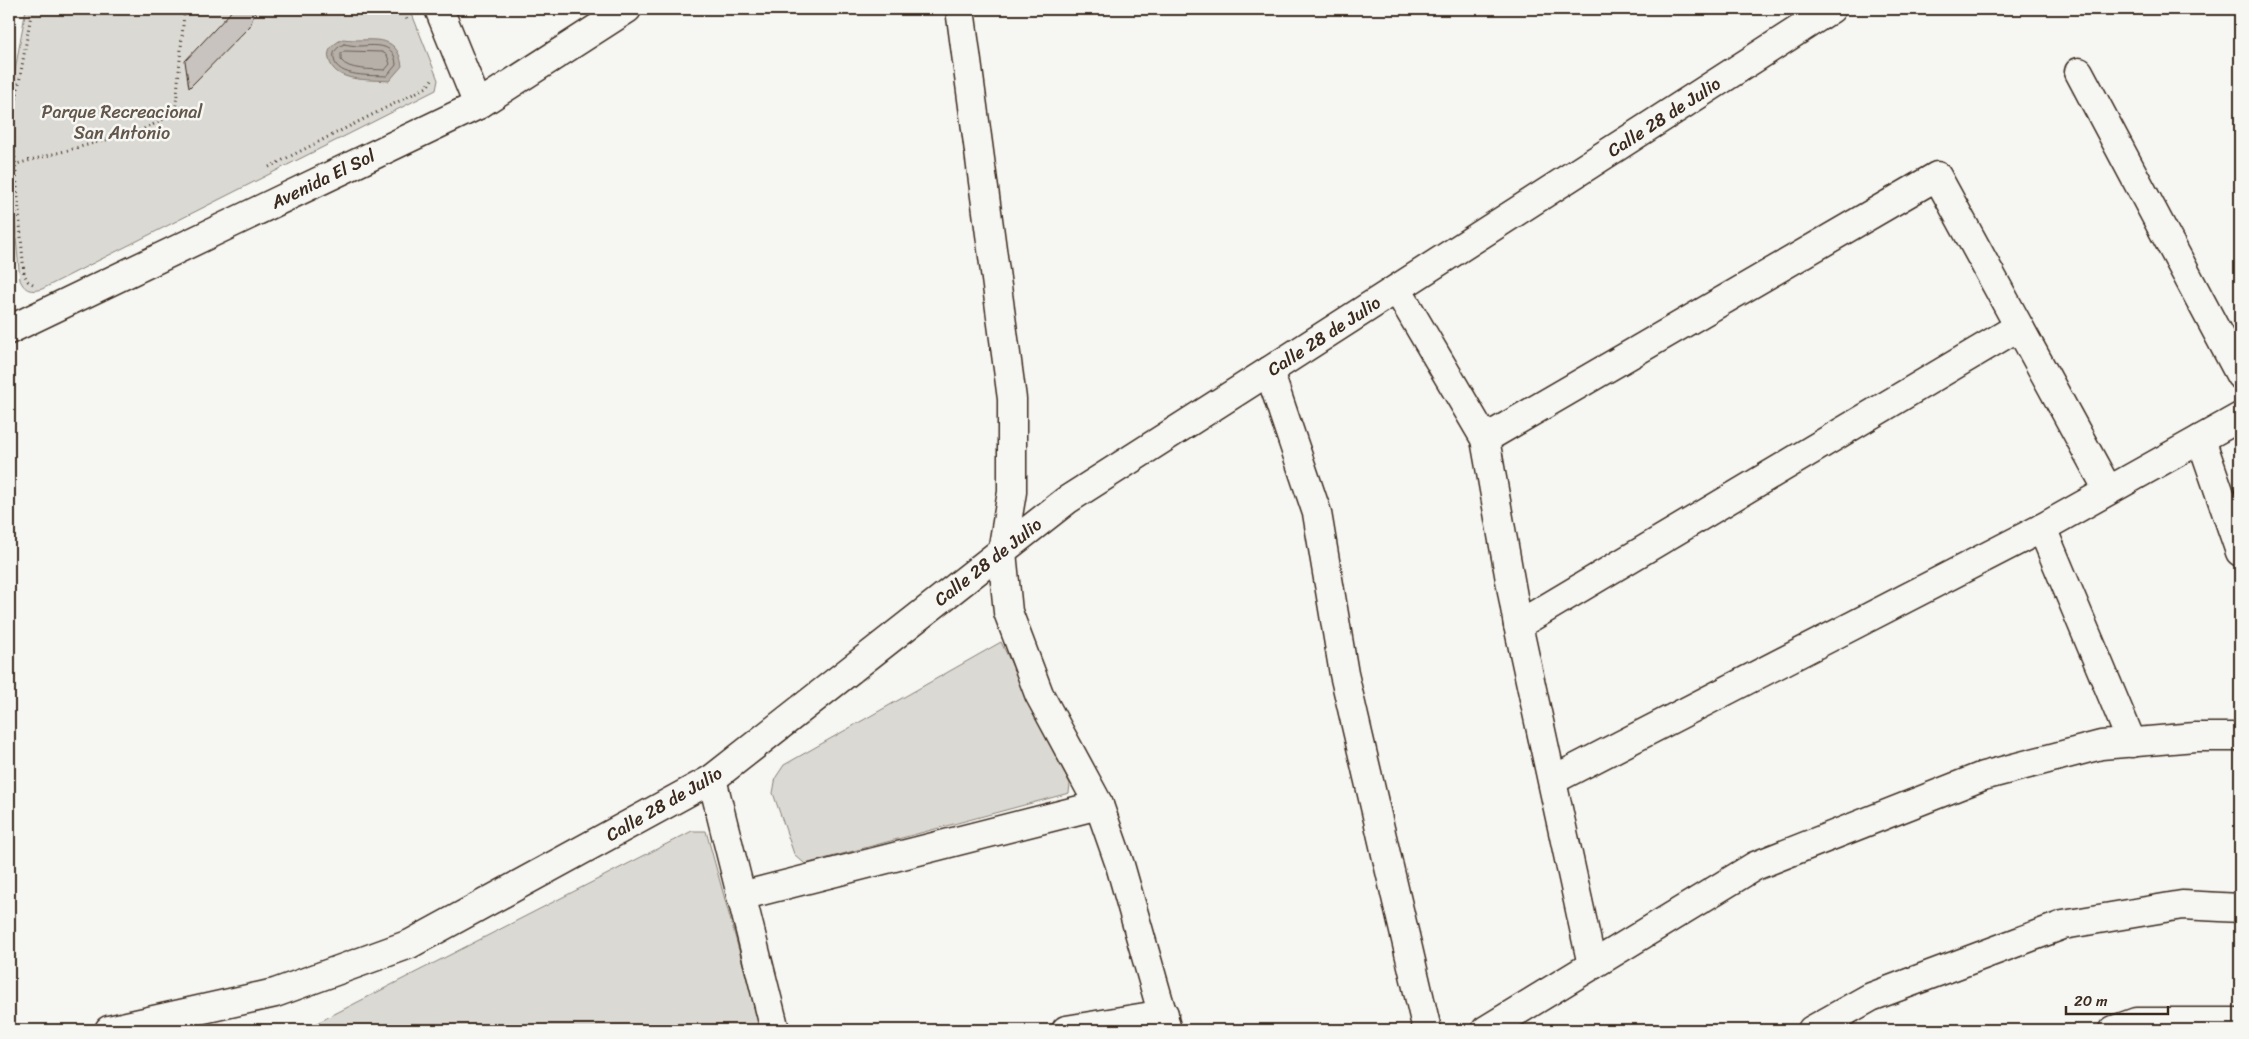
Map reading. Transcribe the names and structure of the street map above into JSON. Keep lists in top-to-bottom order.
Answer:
{
  "streets": {
    "street": ["Calle 28 de Julio", "Avenida El Sol"]
  },
  "parks": ["Parque Recreacional San Antonio"],
  "scale_bar": "20 m"
}
